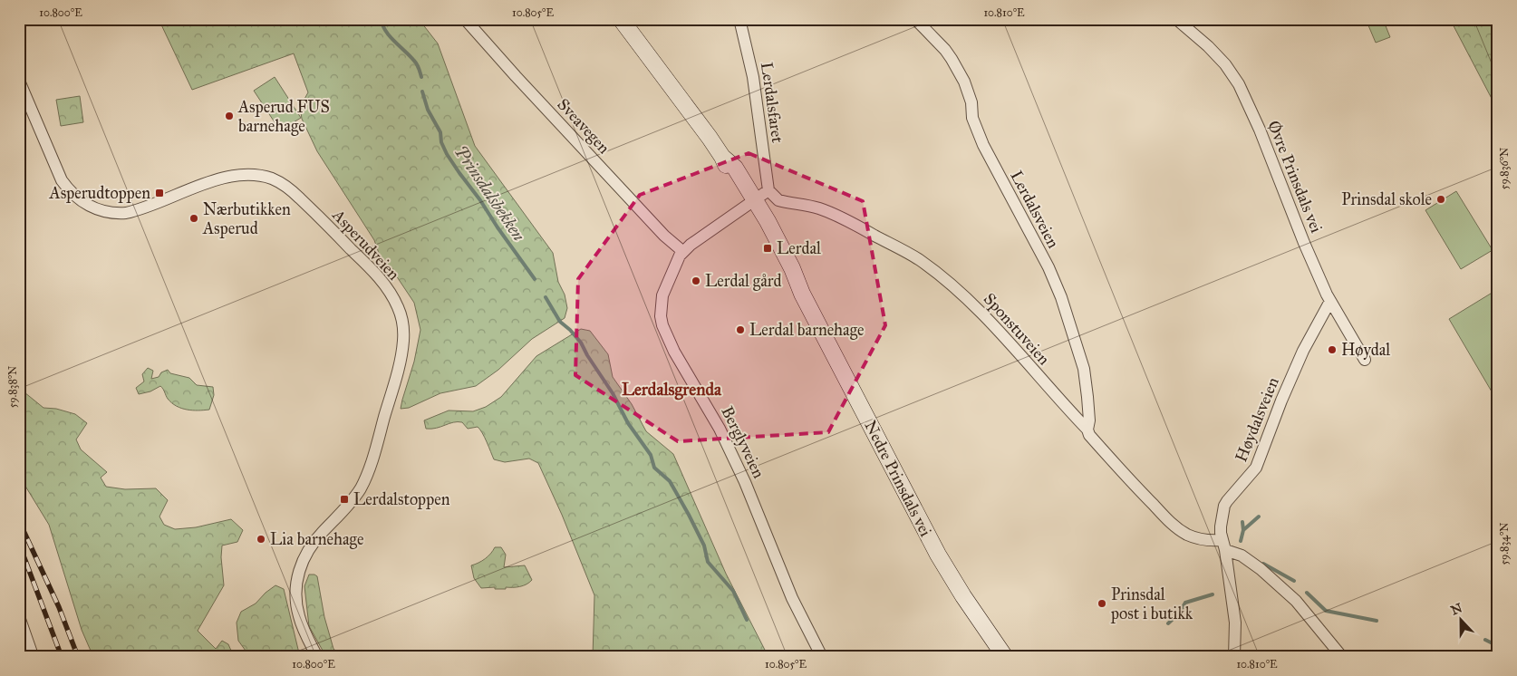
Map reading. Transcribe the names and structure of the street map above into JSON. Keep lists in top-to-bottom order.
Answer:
{
  "streets": {
    "main road": ["Nedre Prinsdals vei"],
    "street": [
      "Lerdalsfaret",
      "Sveavegen",
      "Øvre Prinsdals vei",
      "Lerdalsveien",
      "Asperudveien",
      "Sponstuveien",
      "Høydalsveien",
      "Berglyveien"
    ]
  },
  "crossings": [
    ["Lerdalsfaret", "Sponstuveien"],
    ["Sveavegen", "Berglyveien"],
    ["Øvre Prinsdals vei", "Høydalsveien"],
    ["Lerdalsveien", "Sponstuveien"],
    ["Sponstuveien", "Høydalsveien"],
    ["Berglyveien", "Nedre Prinsdals vei"]
  ],
  "districts": ["Lerdalsgrenda"],
  "water": ["Prinsdalsbekken"],
  "places": {
    "other": [
      "Asperud FUS barnehage",
      "Prinsdal skole",
      "Nærbutikken Asperud",
      "Lerdal gård",
      "Lerdal barnehage",
      "Høydal",
      "Lia barnehage",
      "Prinsdal post i butikk"
    ],
    "transit": ["Asperudtoppen", "Lerdal", "Lerdalstoppen"]
  },
  "north": "top",
  "coordinates": [
    "10.800°E",
    "10.805°E",
    "10.810°E",
    "59.836°N",
    "59.838°N",
    "59.834°N"
  ]
}
